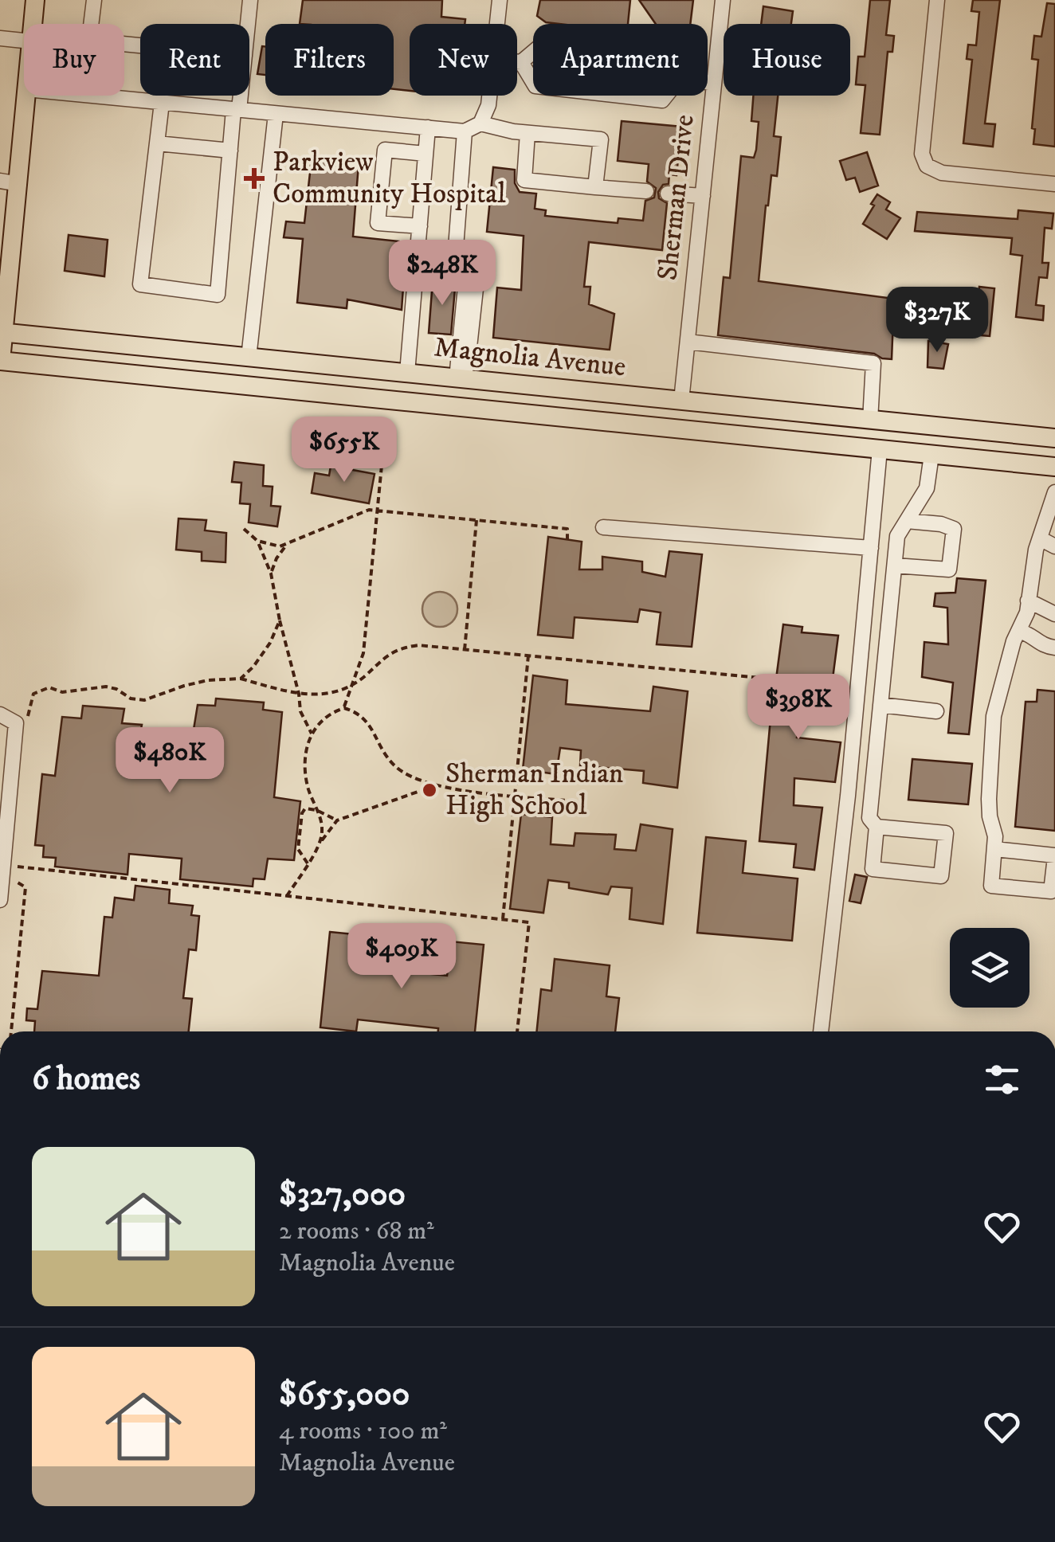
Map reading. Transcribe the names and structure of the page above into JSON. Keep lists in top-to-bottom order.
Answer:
{
  "streets": {
    "main road": ["Magnolia Avenue"],
    "street": ["Sherman Drive"]
  },
  "crossings": [
    ["Sherman Drive", "Magnolia Avenue"]
  ],
  "places": {
    "health": ["Parkview Community Hospital"],
    "other": ["Sherman Indian High School"]
  },
  "page": {
    "chip": [
      "Buy",
      "Rent",
      "Filters",
      "New",
      "Apartment",
      "House"
    ],
    "price": [
      "$248K",
      "$327K",
      "$655K",
      "$398K",
      "$480K",
      "$409K"
    ],
    "heading": "6 homes",
    "list": [
      {
        "name": "$327,000",
        "note": "2 rooms · 68 m² · Magnolia Avenue"
      },
      {
        "name": "$655,000",
        "note": "4 rooms · 100 m² · Magnolia Avenue"
      }
    ]
  }
}
